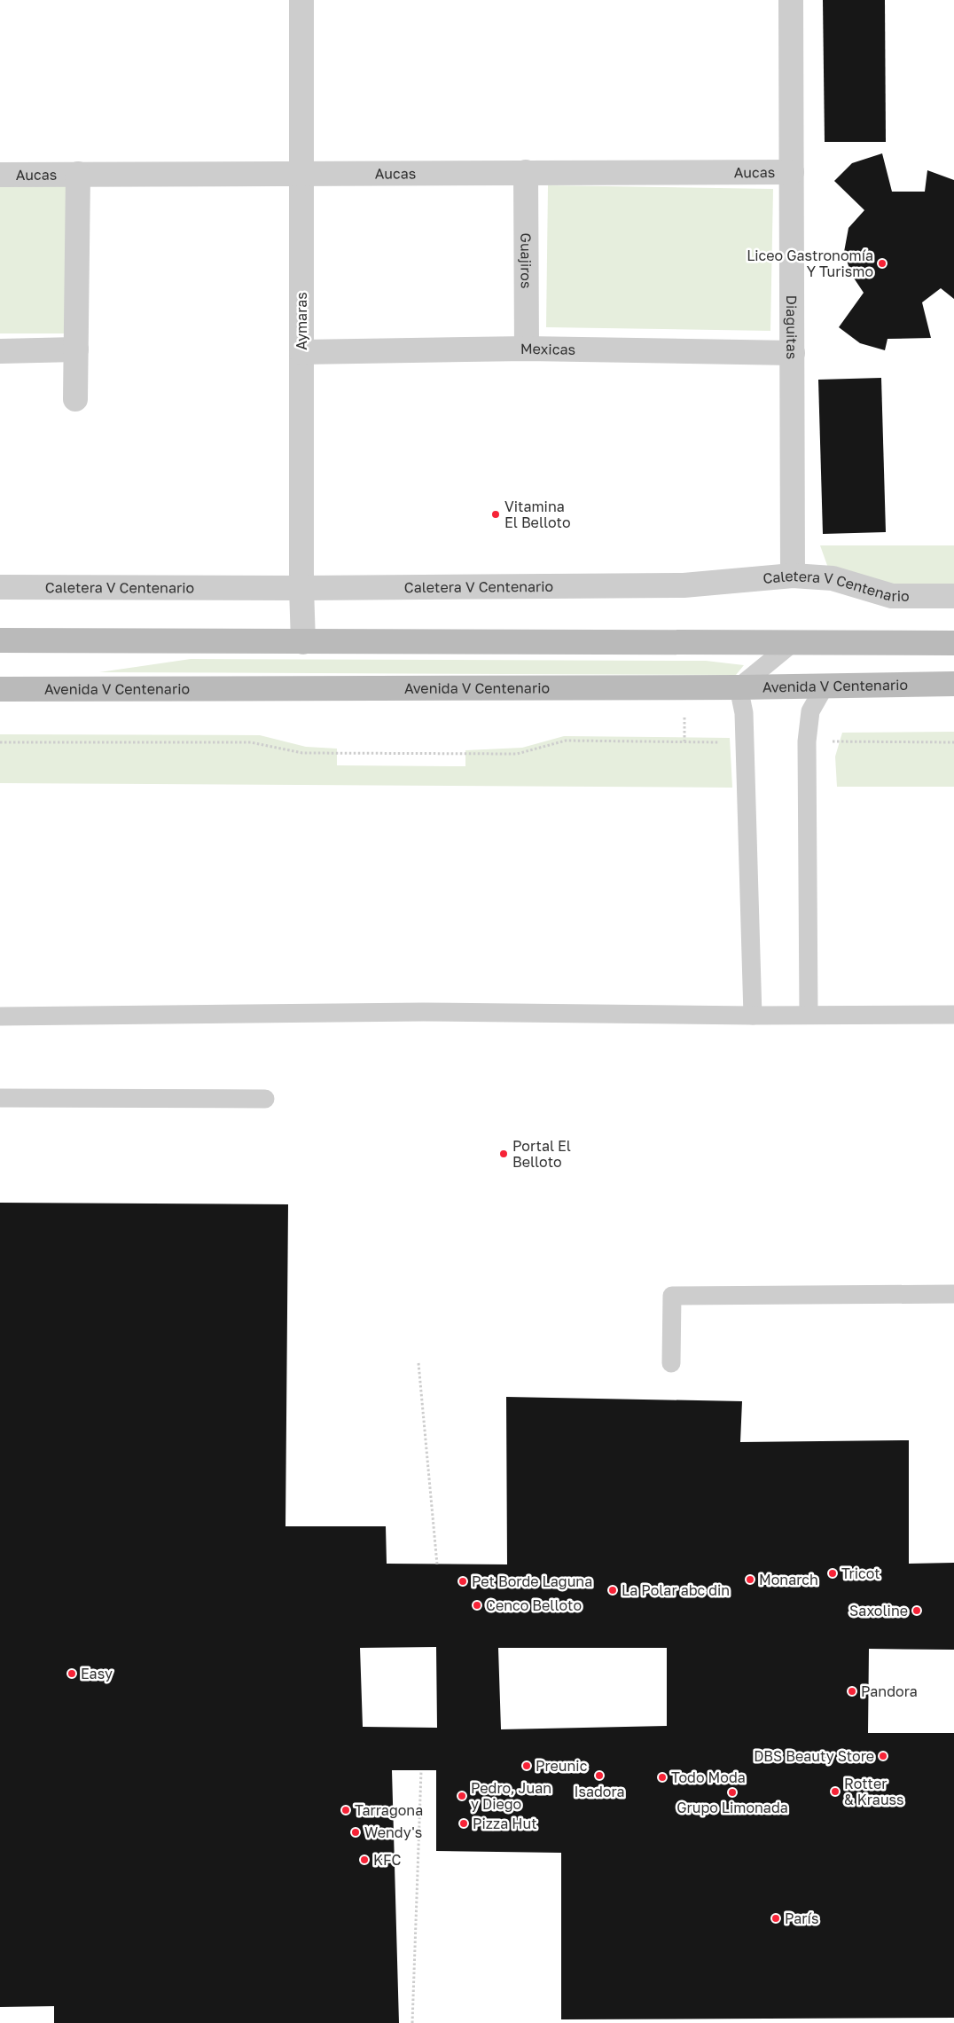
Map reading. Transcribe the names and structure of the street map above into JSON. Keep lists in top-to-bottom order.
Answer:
{
  "streets": {
    "main road": ["Avenida V Centenario"],
    "street": [
      "Aucas",
      "Guajiros",
      "Aymaras",
      "Diaguitas",
      "Mexicas",
      "Caletera V Centenario"
    ]
  },
  "crossings": [
    ["Aucas", "Guajiros"],
    ["Aucas", "Aymaras"],
    ["Aucas", "Diaguitas"],
    ["Guajiros", "Mexicas"],
    ["Aymaras", "Mexicas"],
    ["Aymaras", "Caletera V Centenario"],
    ["Diaguitas", "Mexicas"],
    ["Diaguitas", "Caletera V Centenario"]
  ],
  "places": [
    "Liceo Gastronomía Y Turismo",
    "Vitamina El Belloto",
    "Portal El Belloto",
    "Tricot",
    "Monarch",
    "Pet Borde Laguna",
    "La Polar abc din",
    "Cenco Belloto",
    "Saxoline",
    "Easy",
    "Pandora",
    "DBS Beauty Store",
    "Preunic",
    "Isadora",
    "Todo Moda",
    "Rotter & Krauss",
    "Grupo Limonada",
    "Pedro, Juan y Diego",
    "Tarragona",
    "Pizza Hut",
    "Wendy's",
    "KFC",
    "París"
  ]
}
